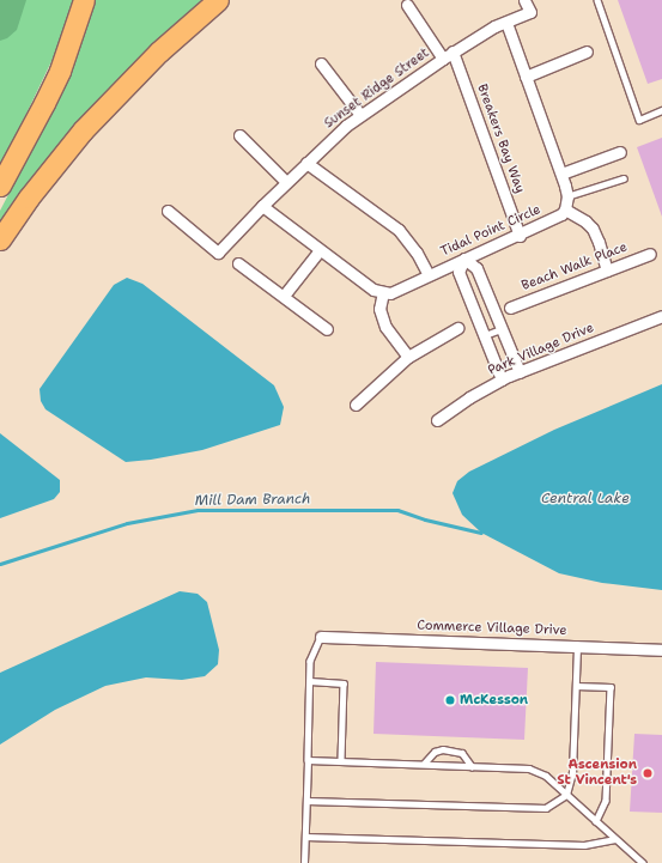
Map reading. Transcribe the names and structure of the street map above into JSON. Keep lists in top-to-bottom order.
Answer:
{
  "streets": {
    "street": [
      "Sunset Ridge Street",
      "Breakers Bay Way",
      "Tidal Point Circle",
      "Beach Walk Place",
      "Park Village Drive",
      "Commerce Village Drive"
    ]
  },
  "crossings": [
    ["Sunset Ridge Street", "Breakers Bay Way"],
    ["Breakers Bay Way", "Tidal Point Circle"]
  ],
  "water": ["Central Lake", "Mill Dam Branch"],
  "places": ["McKesson", "Ascension St Vincent's"]
}
